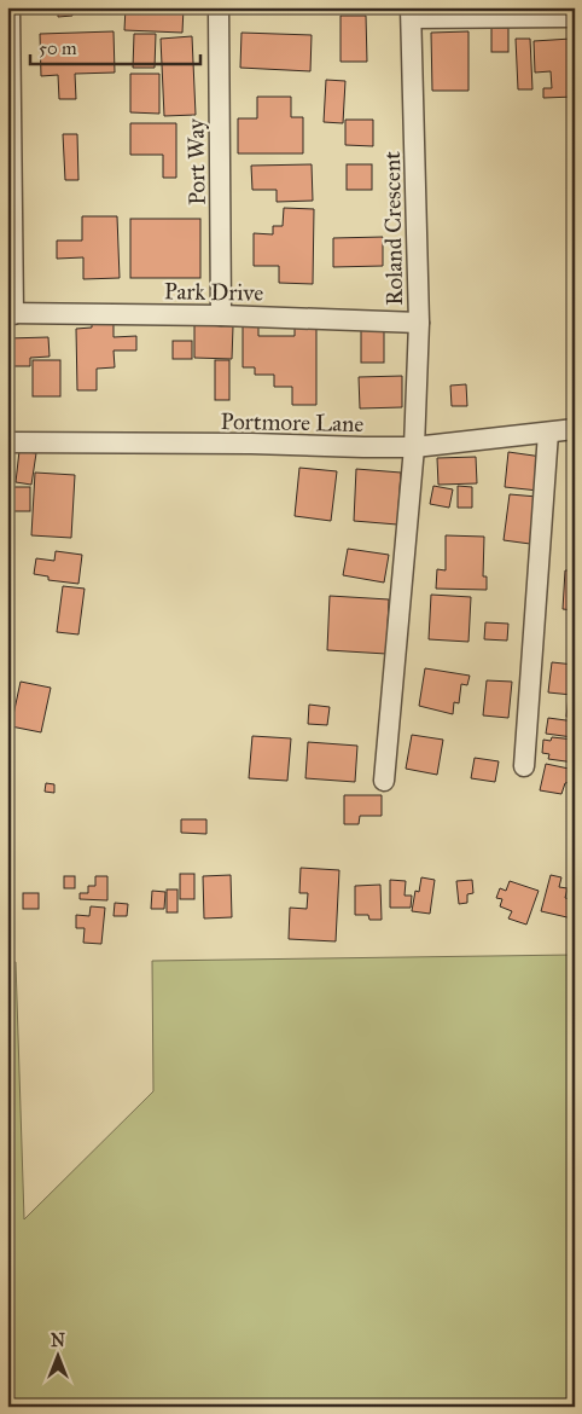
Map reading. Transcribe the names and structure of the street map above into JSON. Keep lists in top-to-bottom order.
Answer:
{
  "streets": {
    "street": [
      "Port Way",
      "Roland Crescent",
      "Park Drive",
      "Portmore Lane"
    ]
  },
  "crossings": [
    ["Port Way", "Park Drive"],
    ["Roland Crescent", "Park Drive"],
    ["Roland Crescent", "Portmore Lane"]
  ],
  "scale_bar": "50 m",
  "north": "top"
}
